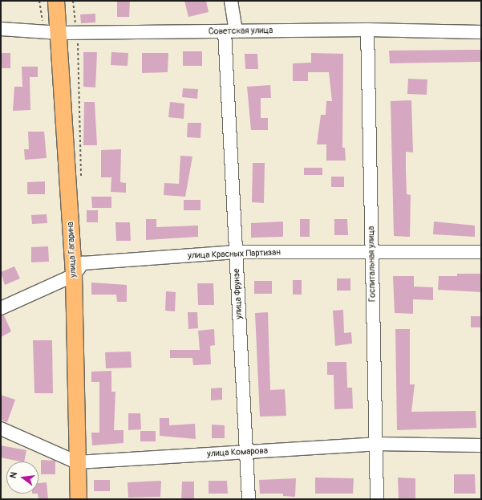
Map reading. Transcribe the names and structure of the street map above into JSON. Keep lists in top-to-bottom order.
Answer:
{
  "streets": {
    "main road": ["улица Гагарина"],
    "street": [
      "Советская улица",
      "улица Красных Партизан",
      "Госпитальная улица",
      "улица Фрунзе",
      "улица Комарова"
    ]
  },
  "crossings": [
    ["Советская улица", "улица Гагарина"],
    ["Советская улица", "Госпитальная улица"],
    ["Советская улица", "улица Фрунзе"],
    ["улица Гагарина", "улица Красных Партизан"],
    ["улица Гагарина", "улица Комарова"],
    ["улица Красных Партизан", "Госпитальная улица"],
    ["улица Красных Партизан", "улица Фрунзе"],
    ["Госпитальная улица", "улица Комарова"],
    ["улица Фрунзе", "улица Комарова"]
  ],
  "north": "left"
}
